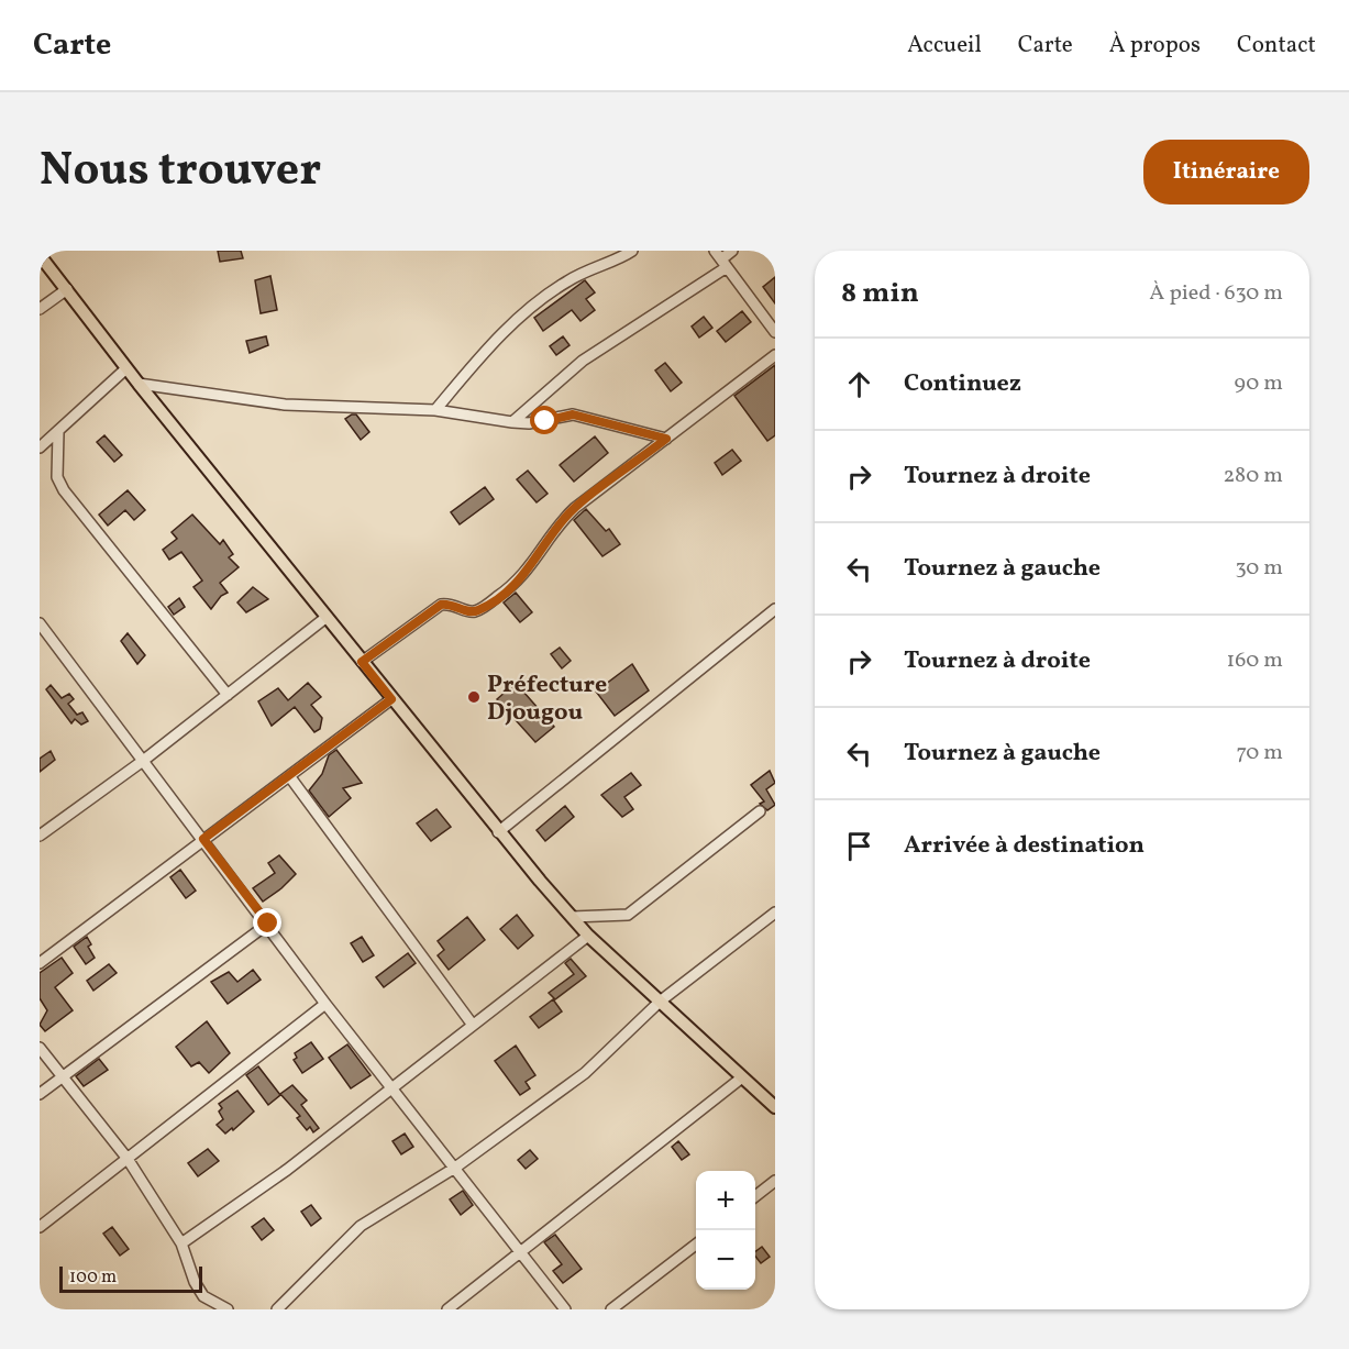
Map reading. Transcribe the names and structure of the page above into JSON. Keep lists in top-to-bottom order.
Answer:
{
  "places": ["Préfecture Djougou"],
  "scale_bar": "100 m",
  "page": {
    "header": "Carte",
    "nav": [
      "Accueil",
      "Carte",
      "À propos",
      "Contact"
    ],
    "title": "Nous trouver",
    "buttons": "Itinéraire",
    "heading": ["8 min", "À pied · 630 m"],
    "list": [
      ["Continuez", "90 m"],
      ["Tournez à droite", "280 m"],
      ["Tournez à gauche", "30 m"],
      ["Tournez à droite", "160 m"],
      ["Tournez à gauche", "70 m"],
      "Arrivée à destination"
    ],
    "map_buttons": ["+", "−"],
    "scale": "100 m"
  }
}
